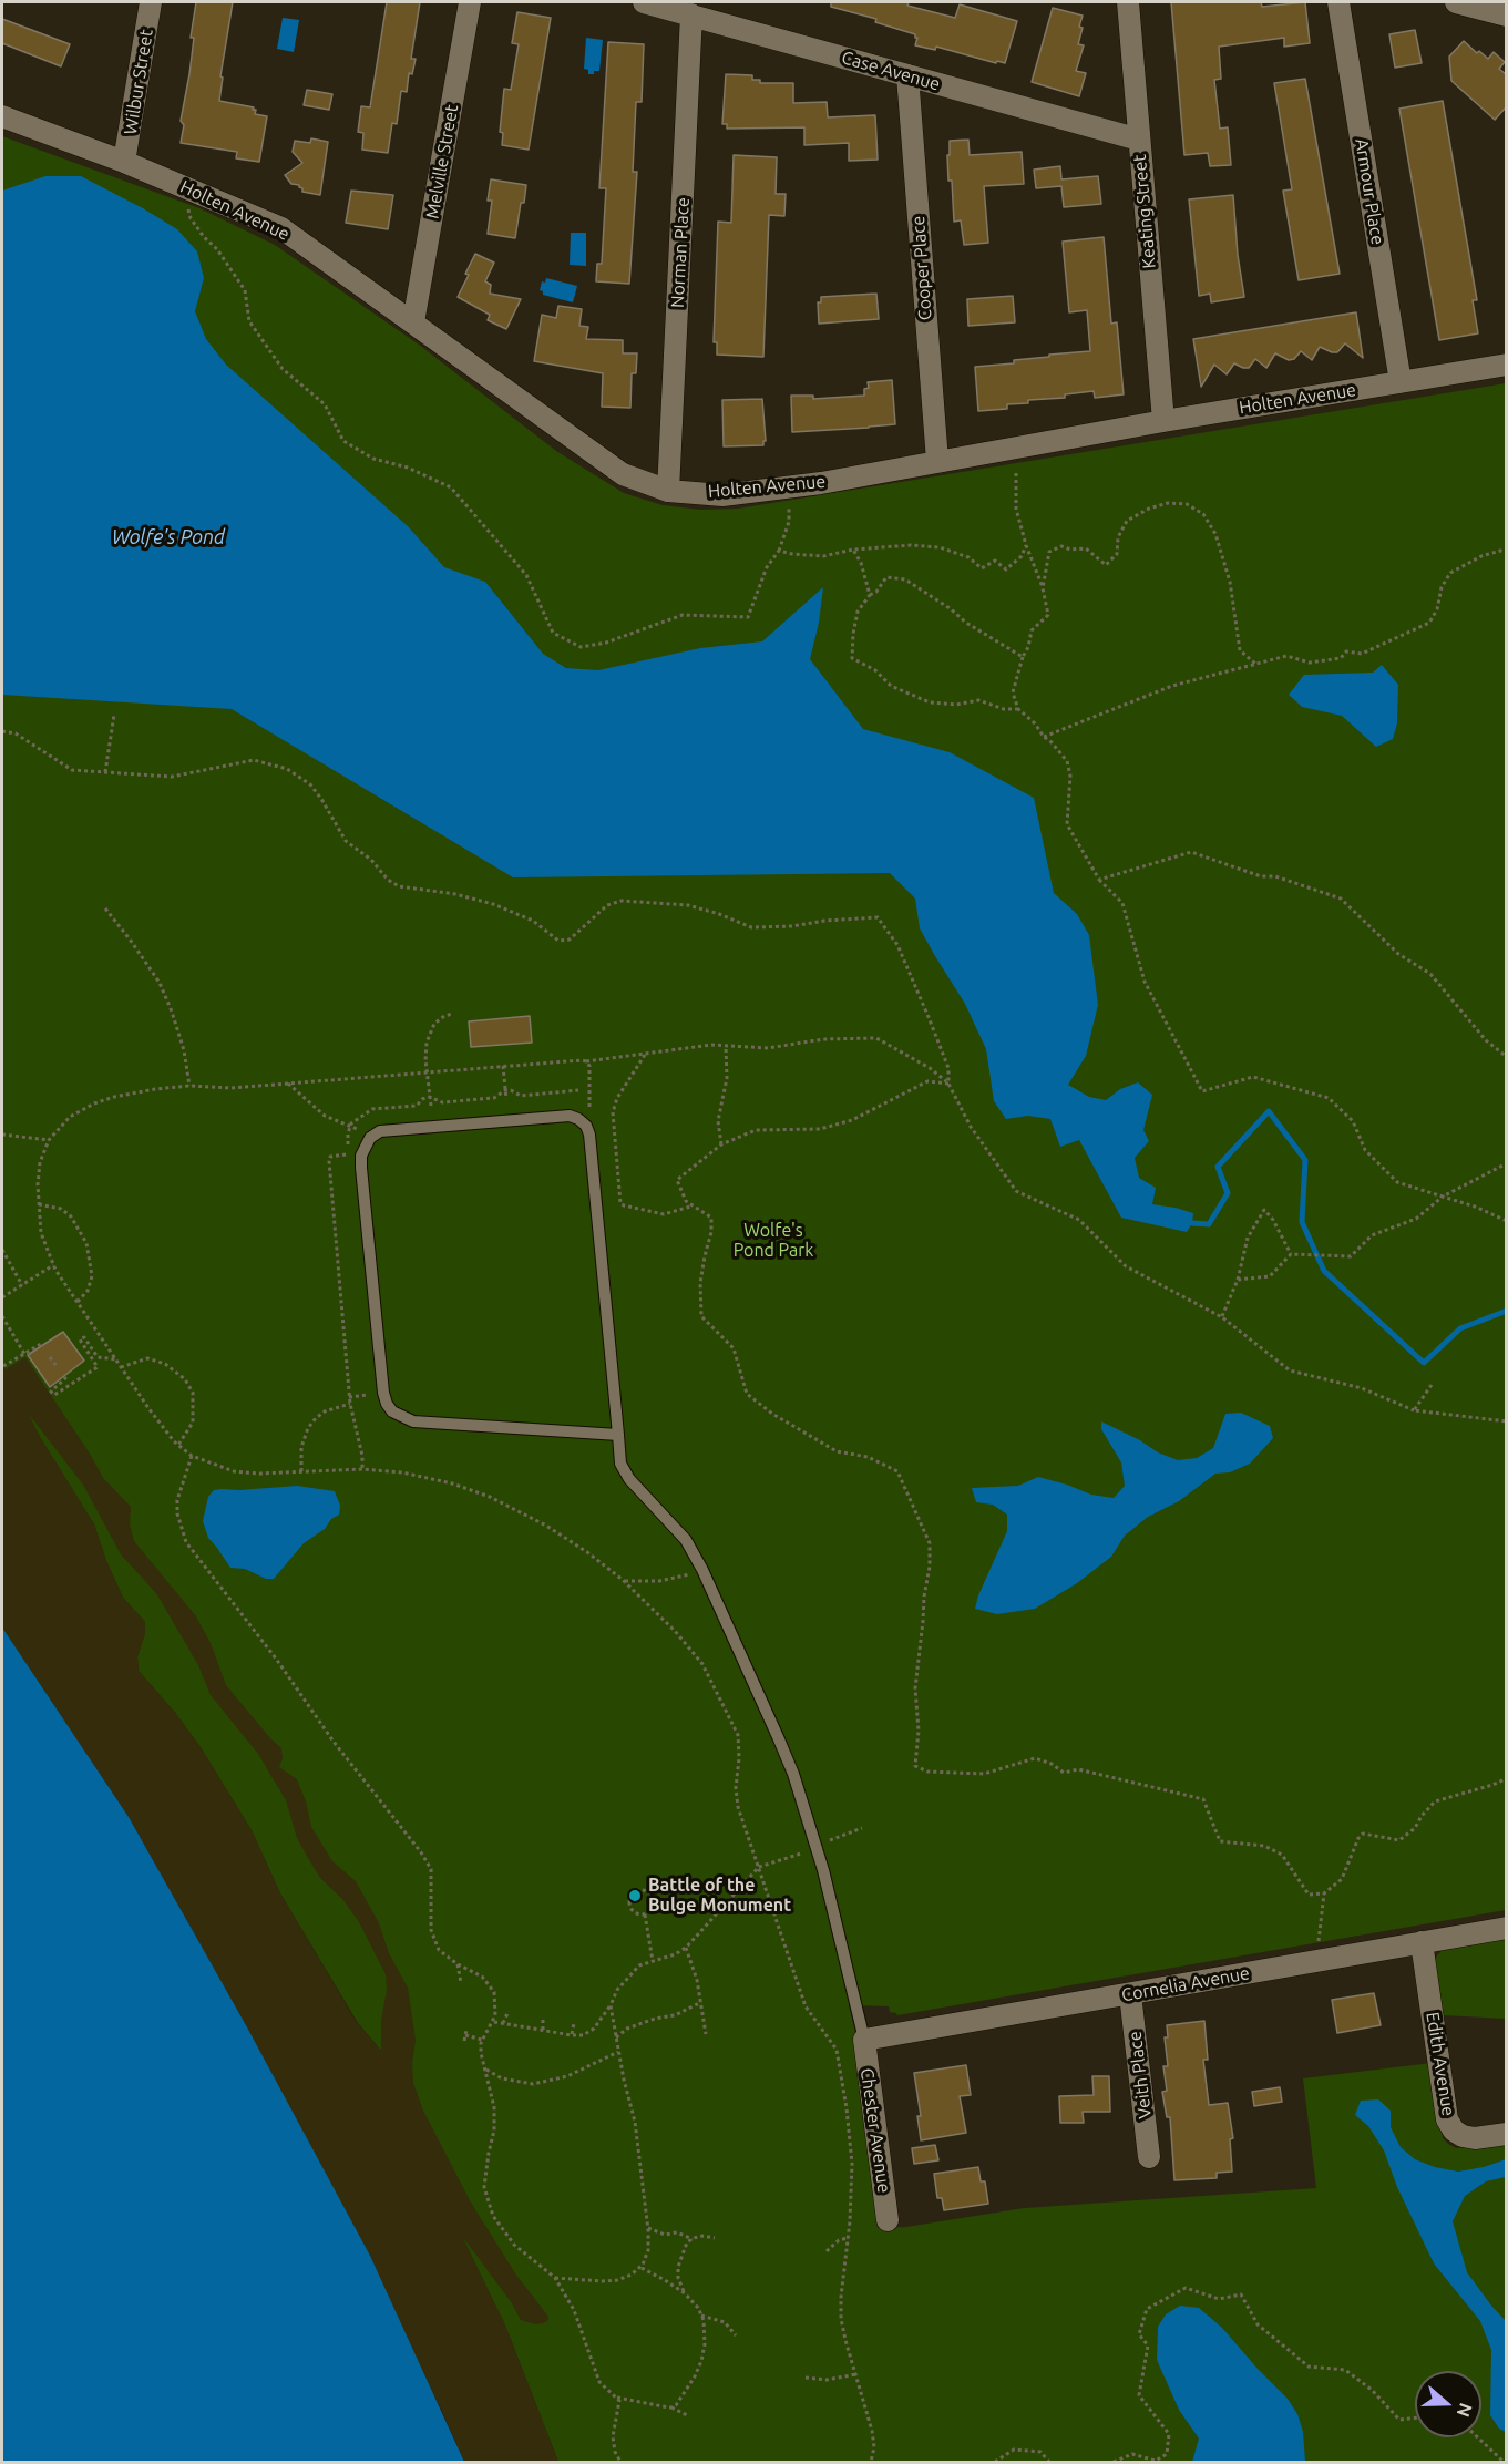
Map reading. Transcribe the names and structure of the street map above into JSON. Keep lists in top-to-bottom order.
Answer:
{
  "streets": {
    "street": [
      "Case Avenue",
      "Wilbur Street",
      "Melville Street",
      "Armour Place",
      "Holten Avenue",
      "Keating Street",
      "Norman Place",
      "Cooper Place",
      "Cornelia Avenue",
      "Edith Avenue",
      "Veith Place",
      "Chester Avenue"
    ]
  },
  "crossings": [
    ["Case Avenue", "Keating Street"],
    ["Case Avenue", "Norman Place"],
    ["Case Avenue", "Cooper Place"],
    ["Wilbur Street", "Holten Avenue"],
    ["Melville Street", "Holten Avenue"],
    ["Armour Place", "Holten Avenue"],
    ["Holten Avenue", "Keating Street"],
    ["Holten Avenue", "Norman Place"],
    ["Holten Avenue", "Cooper Place"],
    ["Cornelia Avenue", "Edith Avenue"],
    ["Cornelia Avenue", "Veith Place"],
    ["Cornelia Avenue", "Chester Avenue"]
  ],
  "water": ["Wolfe's Pond"],
  "parks": ["Wolfe's Pond Park"],
  "places": ["Battle of the Bulge Monument"],
  "north": "right"
}
